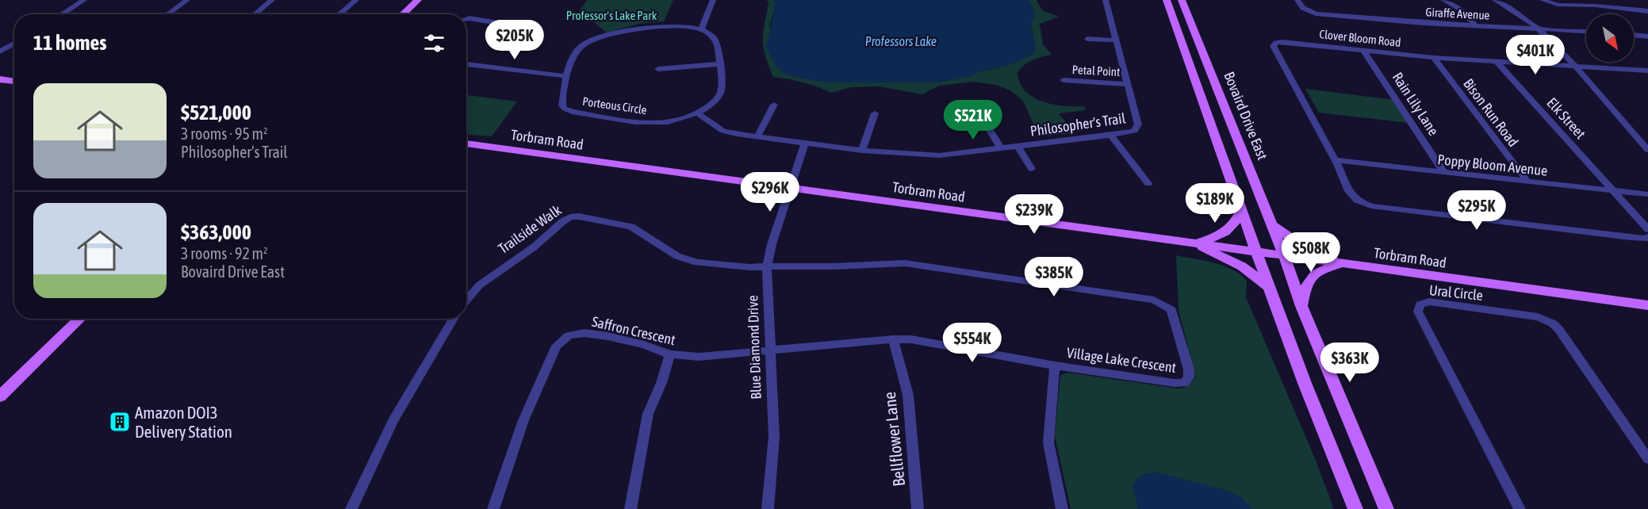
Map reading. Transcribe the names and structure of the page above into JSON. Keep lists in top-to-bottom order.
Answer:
{
  "streets": {
    "main road": ["Bovaird Drive East", "Torbram Road"],
    "street": [
      "Giraffe Avenue",
      "Clover Bloom Road",
      "Petal Point",
      "Rain Lily Lane",
      "Porteous Circle",
      "Bison Run Road",
      "Elk Street",
      "Philosopher's Trail",
      "Poppy Bloom Avenue",
      "Trailside Walk",
      "Ural Circle",
      "Saffron Crescent",
      "Blue Diamond Drive",
      "Village Lake Crescent",
      "Bellflower Lane"
    ]
  },
  "crossings": [
    ["Clover Bloom Road", "Rain Lily Lane"],
    ["Clover Bloom Road", "Bison Run Road"],
    ["Clover Bloom Road", "Elk Street"],
    ["Clover Bloom Road", "Poppy Bloom Avenue"],
    ["Petal Point", "Philosopher's Trail"],
    ["Rain Lily Lane", "Poppy Bloom Avenue"],
    ["Porteous Circle", "Philosopher's Trail"],
    ["Bison Run Road", "Poppy Bloom Avenue"],
    ["Bovaird Drive East", "Torbram Road"],
    ["Elk Street", "Poppy Bloom Avenue"],
    ["Philosopher's Trail", "Blue Diamond Drive"],
    ["Torbram Road", "Blue Diamond Drive"],
    ["Trailside Walk", "Blue Diamond Drive"],
    ["Trailside Walk", "Village Lake Crescent"],
    ["Saffron Crescent", "Blue Diamond Drive"],
    ["Saffron Crescent", "Village Lake Crescent"],
    ["Blue Diamond Drive", "Village Lake Crescent"],
    ["Village Lake Crescent", "Bellflower Lane"]
  ],
  "water": ["Professors Lake"],
  "parks": ["Professor's Lake Park"],
  "places": {
    "building": ["Amazon DOI3 Delivery Station"]
  },
  "north": "bottom right",
  "page": {
    "heading": "11 homes",
    "price": [
      "$205K",
      "$401K",
      "$521K",
      "$296K",
      "$189K",
      "$295K",
      "$239K",
      "$508K",
      "$385K",
      "$554K",
      "$363K"
    ],
    "list": [
      {
        "name": "$521,000",
        "note": "3 rooms · 95 m² · Philosopher's Trail"
      },
      {
        "name": "$363,000",
        "note": "3 rooms · 92 m² · Bovaird Drive East"
      }
    ]
  }
}
